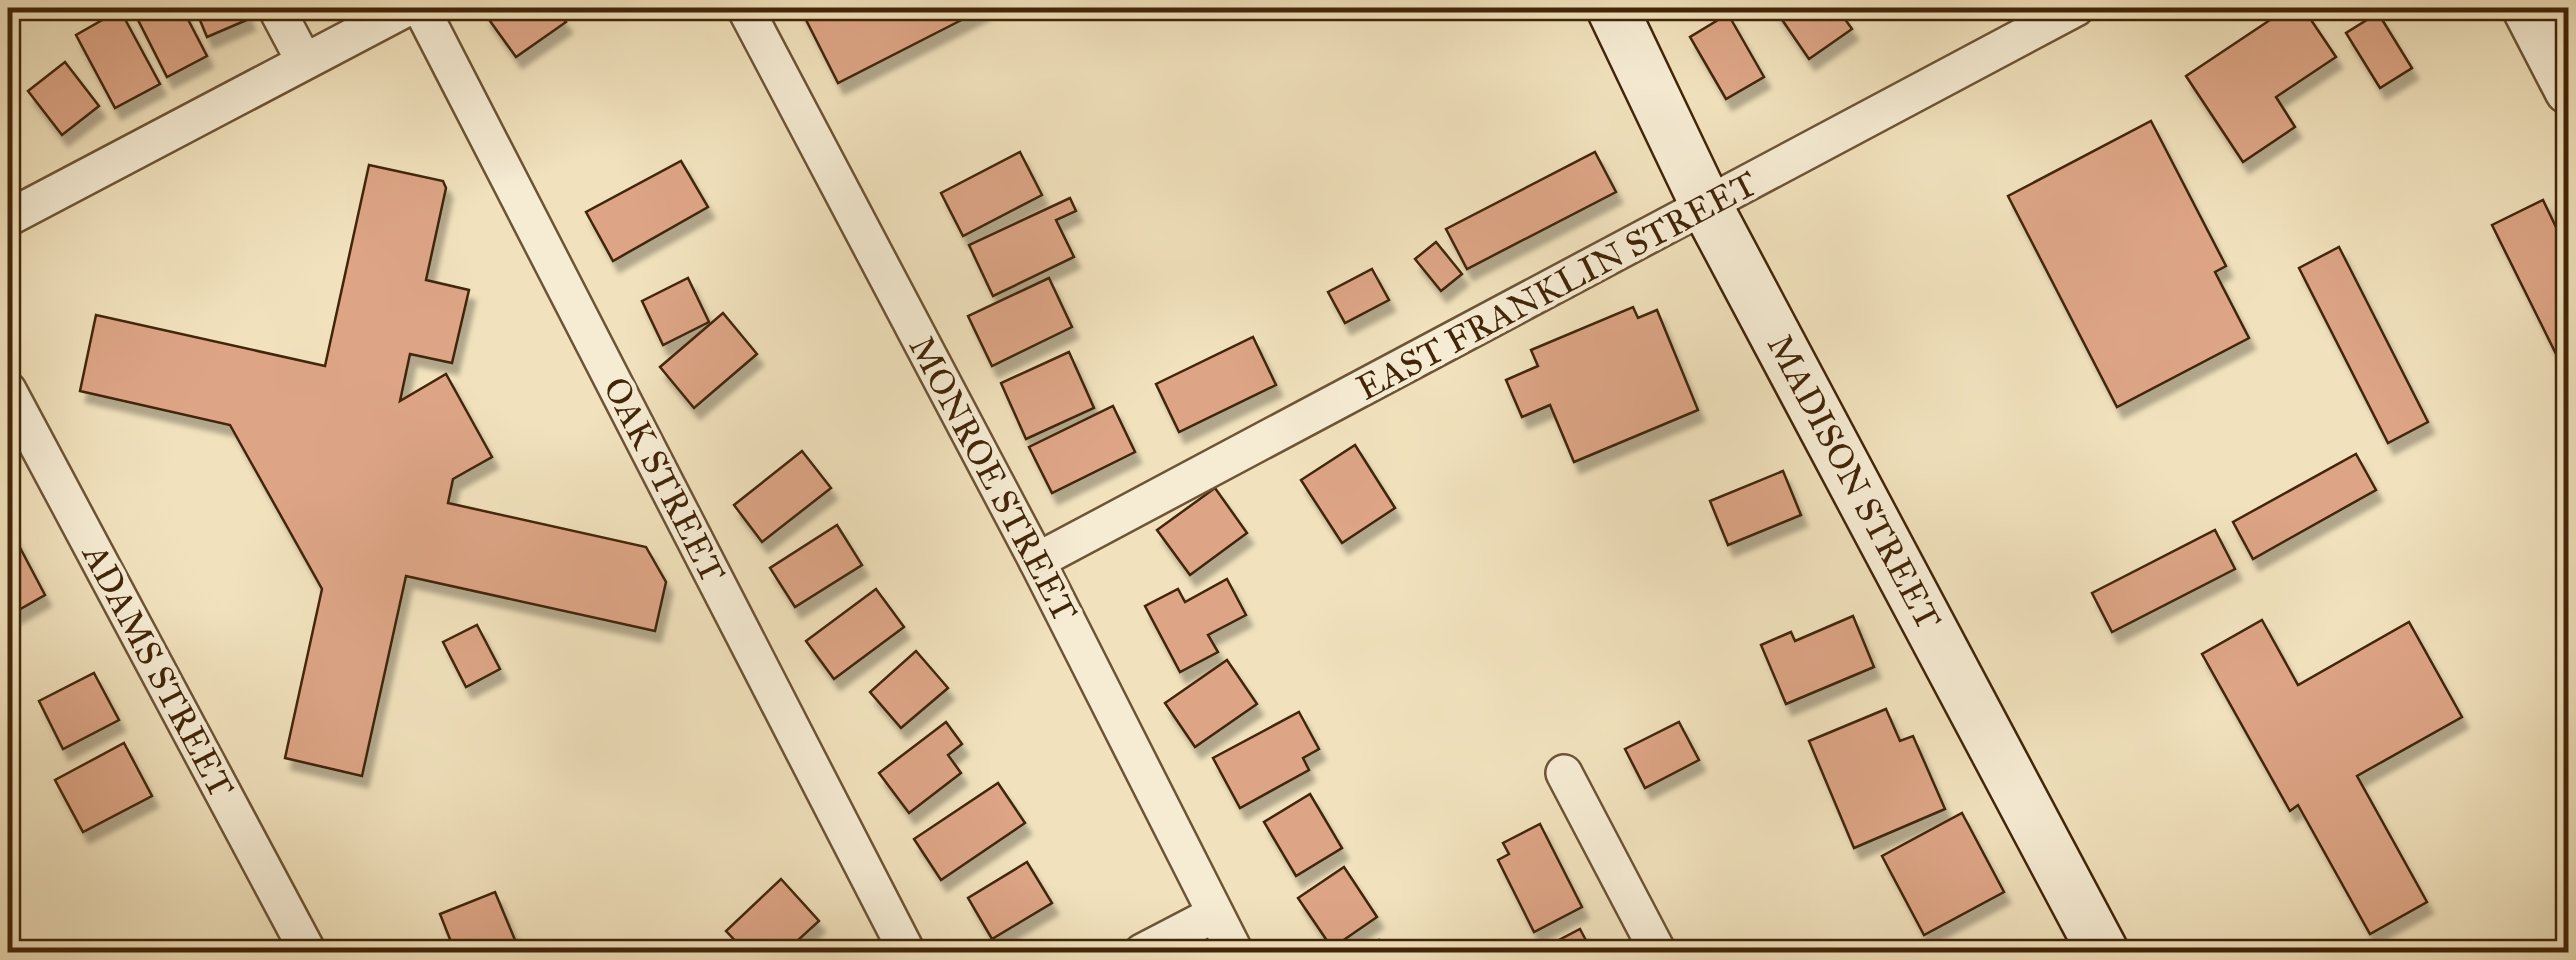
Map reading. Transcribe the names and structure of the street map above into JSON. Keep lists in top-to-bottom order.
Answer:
{
  "streets": {
    "main road": ["MADISON STREET"],
    "street": [
      "EAST FRANKLIN STREET",
      "MONROE STREET",
      "OAK STREET",
      "ADAMS STREET"
    ]
  },
  "crossings": [
    ["EAST FRANKLIN STREET", "MONROE STREET"],
    ["EAST FRANKLIN STREET", "MADISON STREET"]
  ]
}
